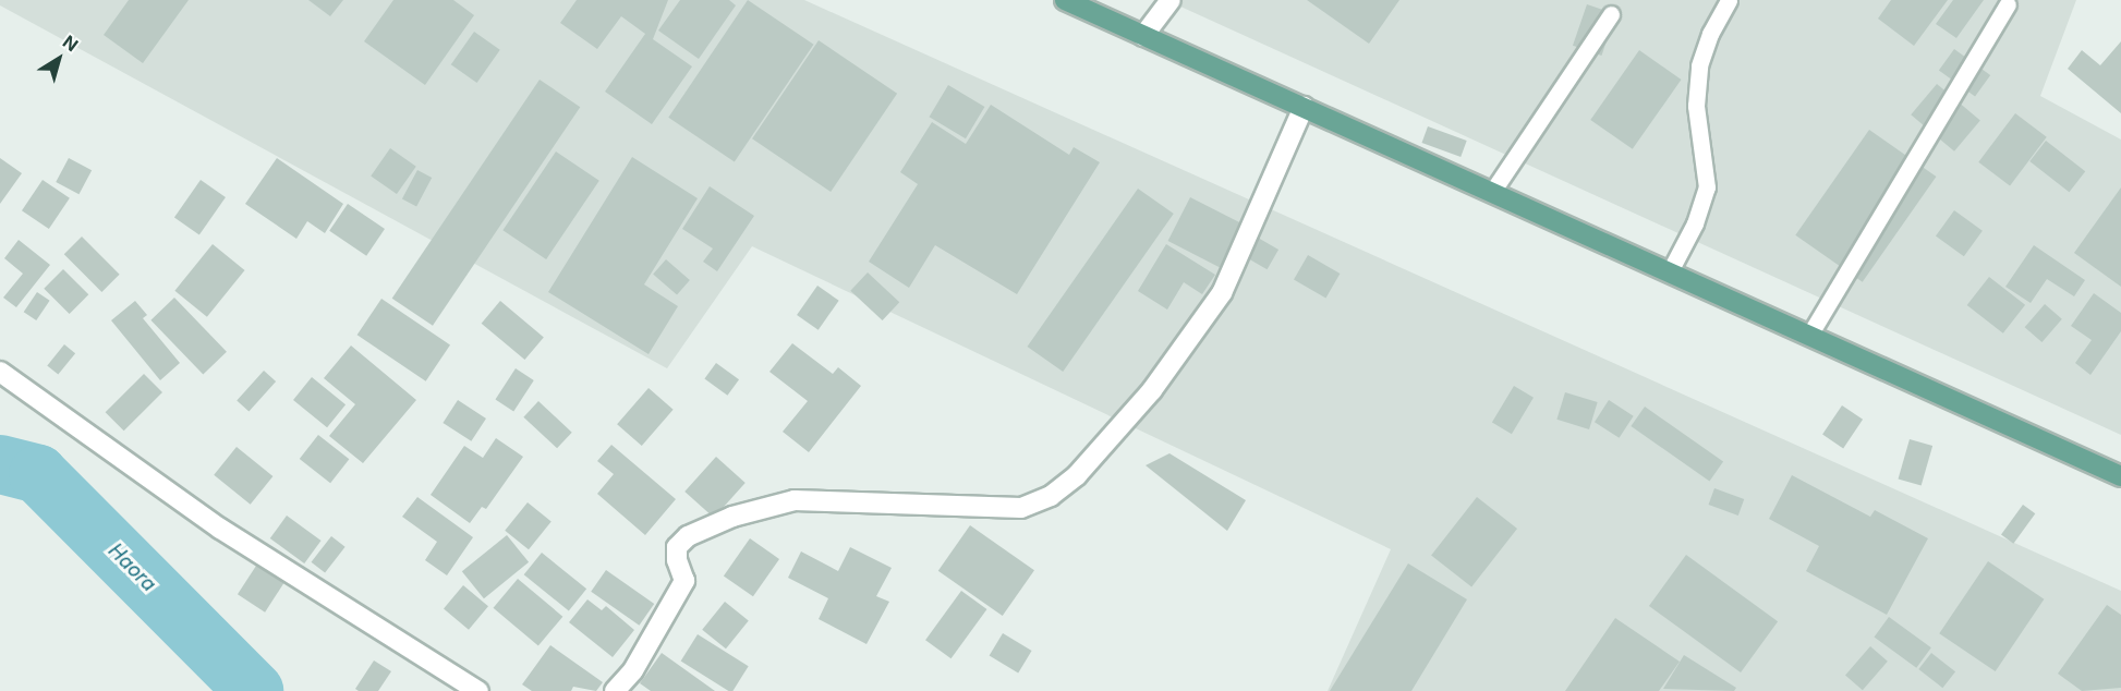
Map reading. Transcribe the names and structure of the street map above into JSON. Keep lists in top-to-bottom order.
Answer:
{
  "water": ["Haora"],
  "north": "top right"
}
